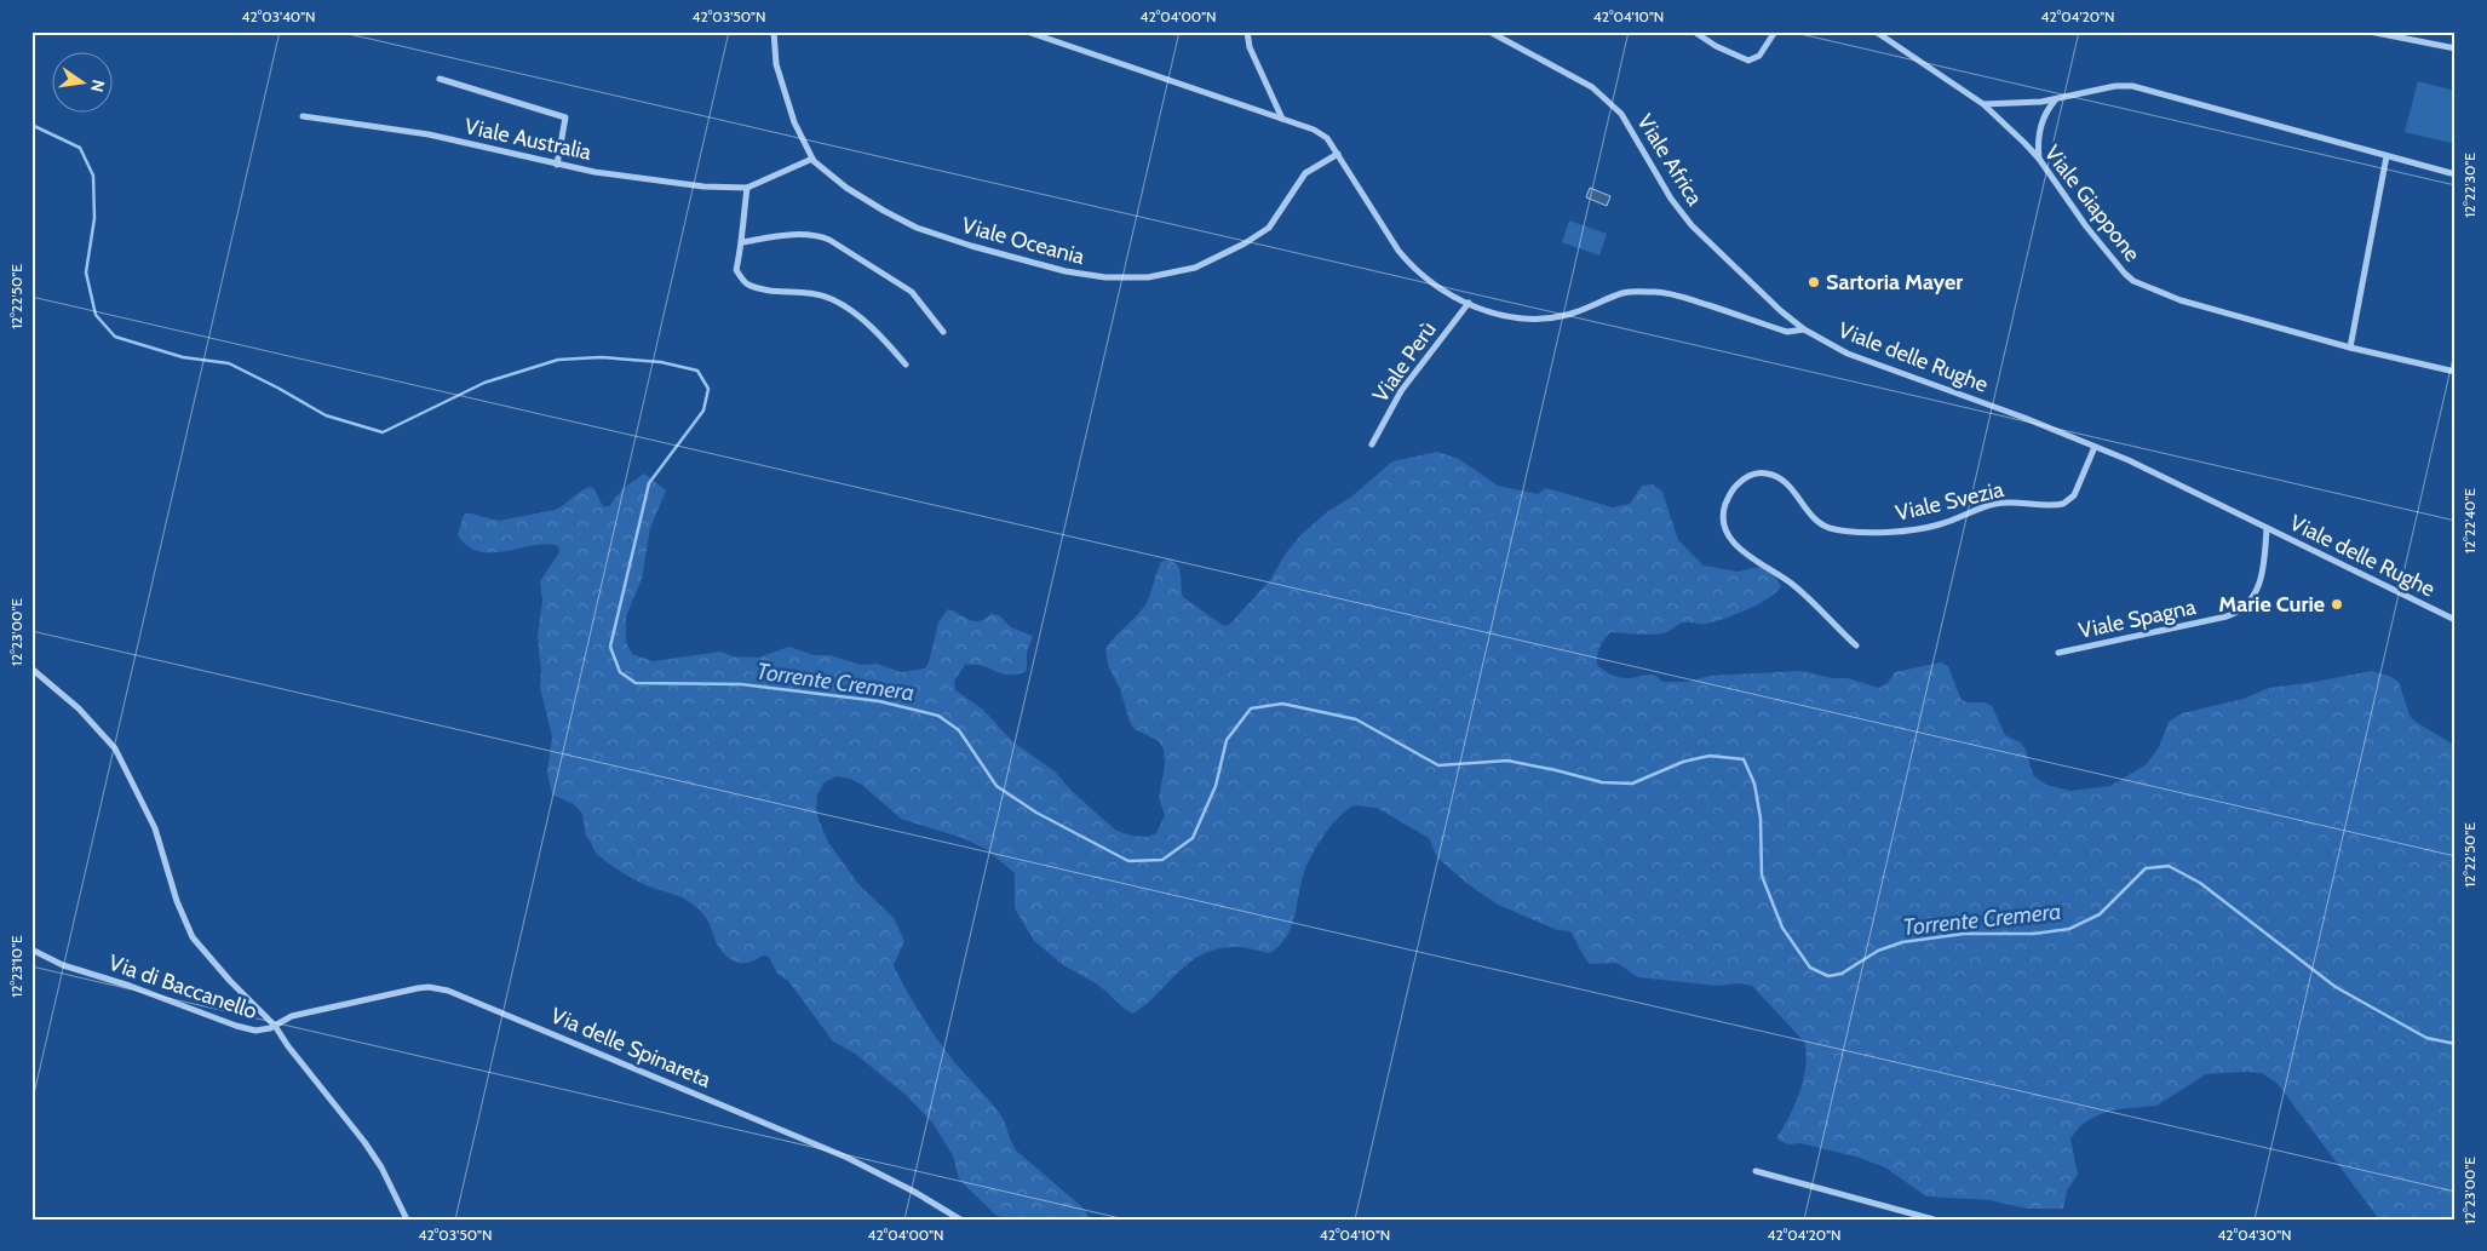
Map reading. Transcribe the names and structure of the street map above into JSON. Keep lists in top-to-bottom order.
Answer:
{
  "streets": {
    "street": [
      "Viale Australia",
      "Viale Africa",
      "Viale Giappone",
      "Viale Oceania",
      "Viale delle Rughe",
      "Viale Perù",
      "Viale Svezia",
      "Viale Spagna",
      "Via di Baccanello",
      "Via delle Spinareta"
    ]
  },
  "crossings": [
    ["Viale Australia", "Viale Oceania"],
    ["Viale Africa", "Viale delle Rughe"],
    ["Viale Oceania", "Viale delle Rughe"],
    ["Viale delle Rughe", "Viale Perù"],
    ["Viale delle Rughe", "Viale Svezia"],
    ["Viale delle Rughe", "Viale Spagna"],
    ["Via di Baccanello", "Via delle Spinareta"]
  ],
  "water": ["Torrente Cremera"],
  "places": ["Sartoria Mayer", "Marie Curie"],
  "north": "right",
  "coordinates": [
    "42°03'40\"N",
    "42°03'50\"N",
    "42°04'00\"N",
    "42°04'10\"N",
    "42°04'20\"N",
    "12°22'30\"E",
    "12°22'50\"E",
    "12°22'40\"E",
    "12°23'00\"E",
    "12°23'10\"E",
    "42°04'30\"N"
  ]
}
